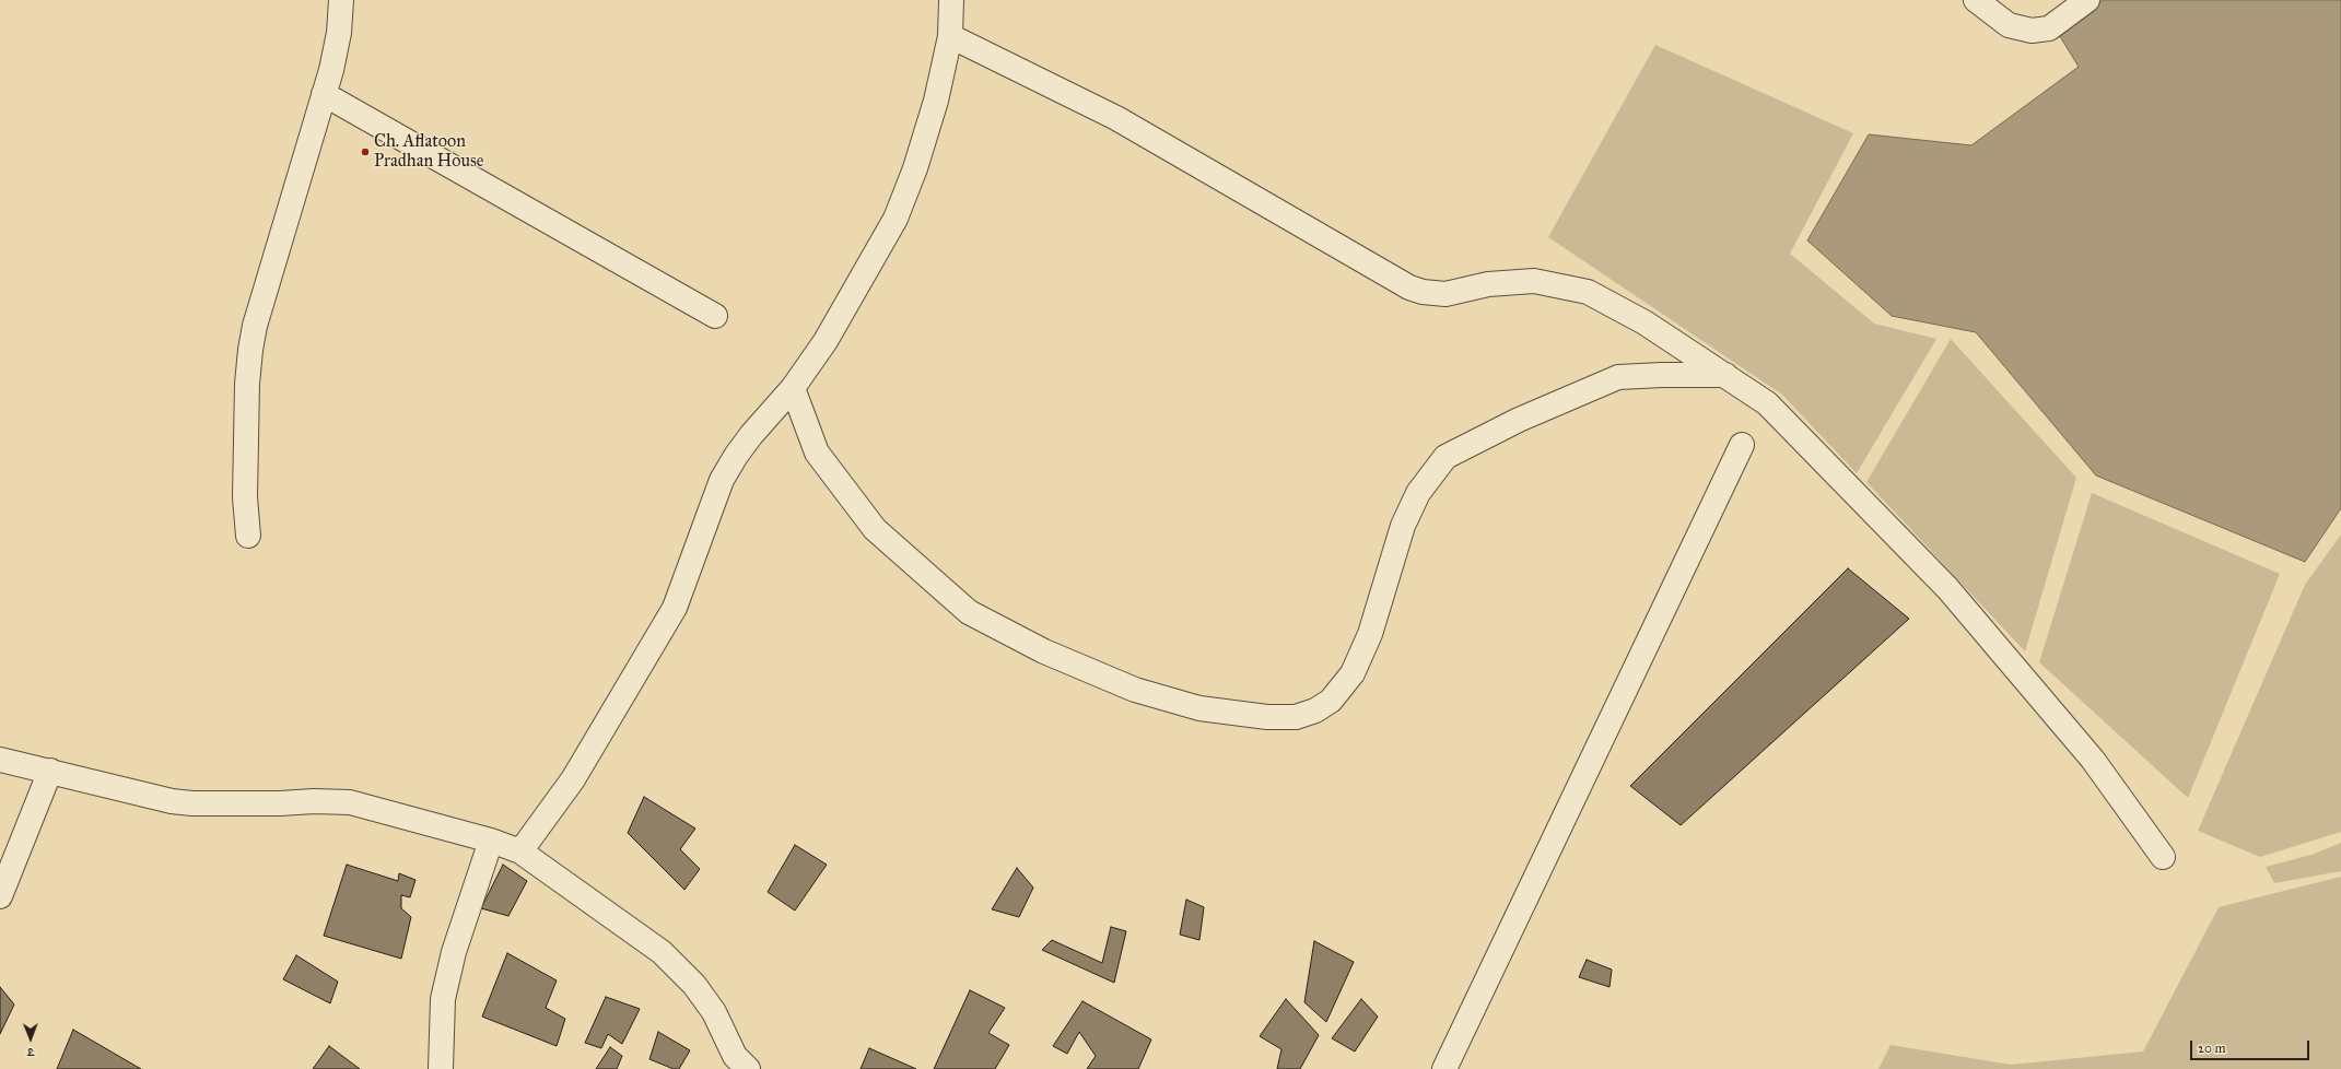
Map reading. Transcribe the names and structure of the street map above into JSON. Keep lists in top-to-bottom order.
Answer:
{
  "places": ["Ch. Aflatoon Pradhan House"],
  "scale_bar": "20 m",
  "north": "bottom"
}
